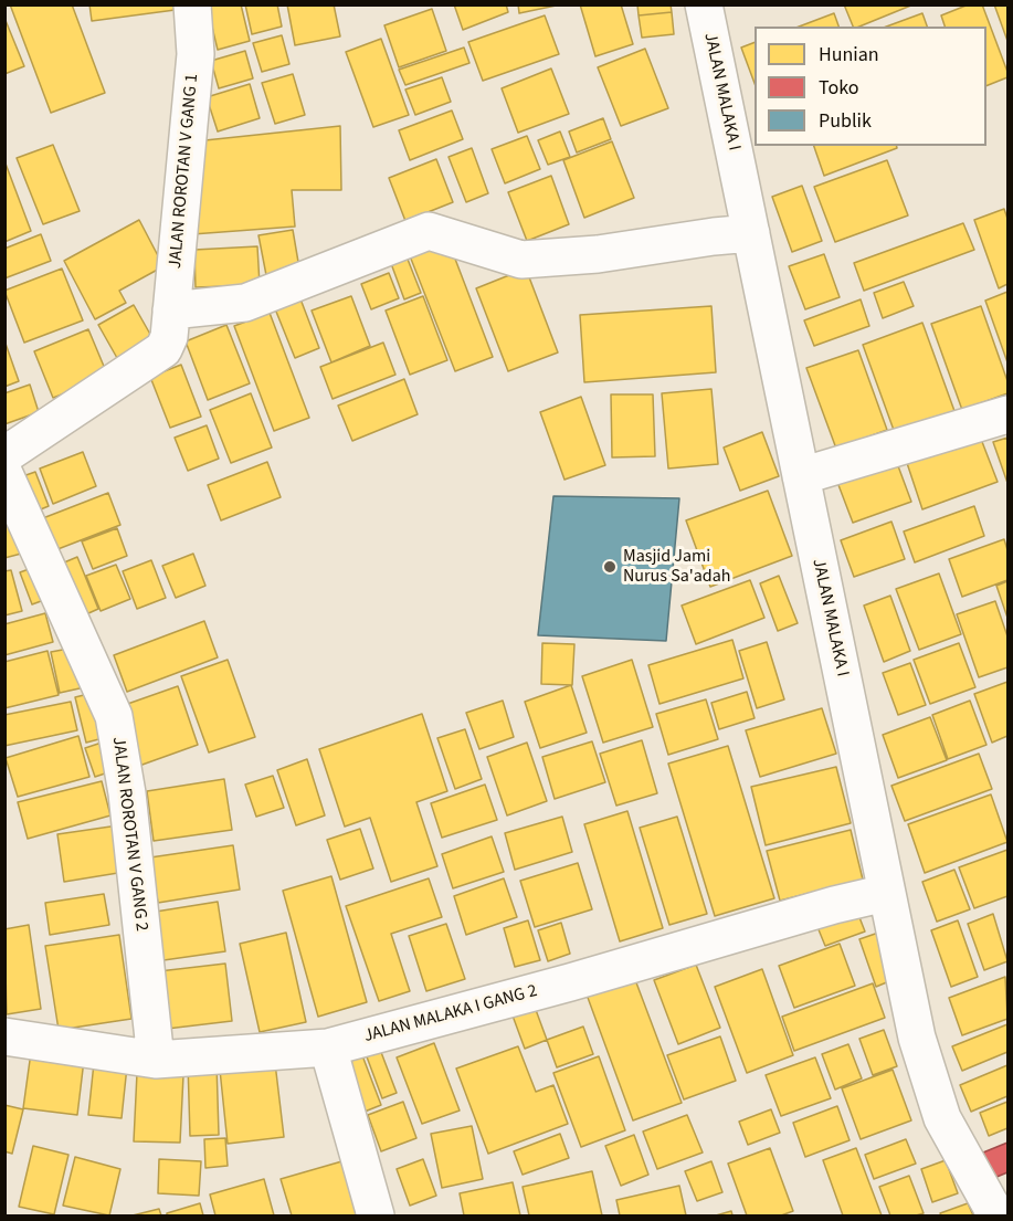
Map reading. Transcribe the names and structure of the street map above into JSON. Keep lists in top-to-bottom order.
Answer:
{
  "streets": {
    "street": [
      "JALAN MALAKA I",
      "JALAN ROROTAN V GANG 1",
      "JALAN ROROTAN V GANG 2",
      "JALAN MALAKA I GANG 2"
    ]
  },
  "crossings": [
    ["JALAN MALAKA I", "JALAN MALAKA I GANG 2"],
    ["JALAN ROROTAN V GANG 2", "JALAN MALAKA I GANG 2"]
  ],
  "places": ["Masjid Jami Nurus Sa'adah"],
  "legend": ["Hunian", "Toko", "Publik"]
}
